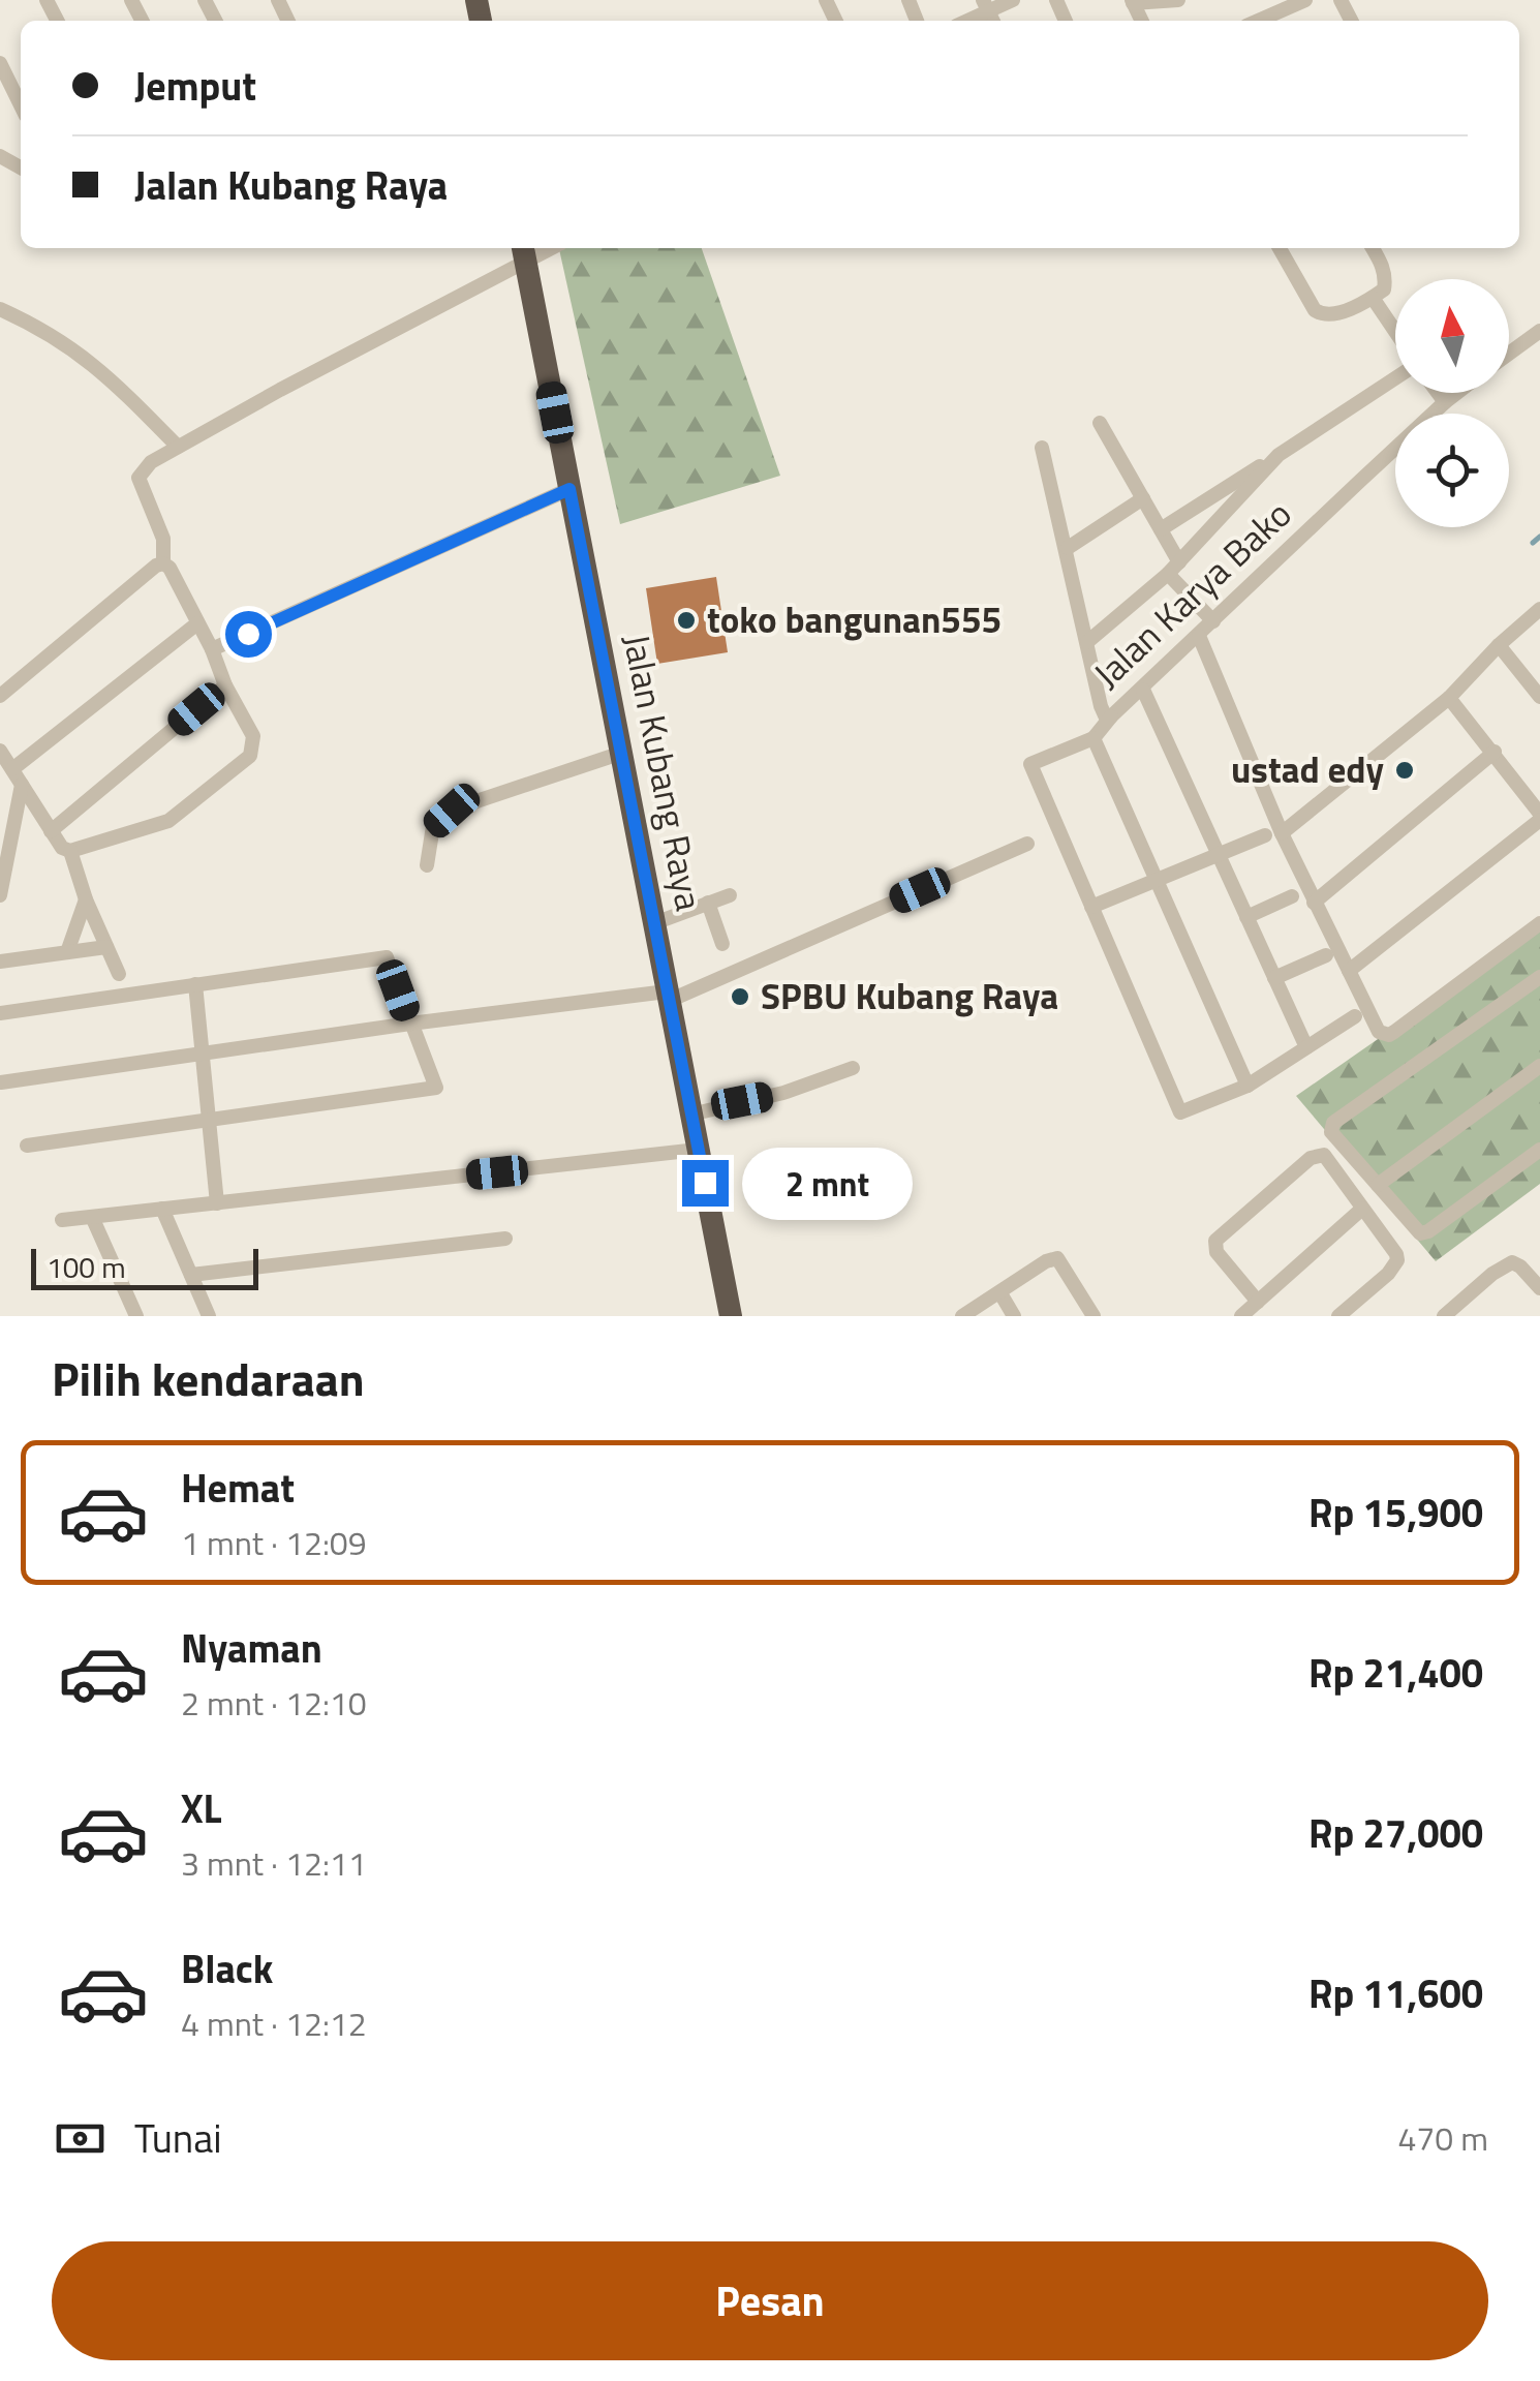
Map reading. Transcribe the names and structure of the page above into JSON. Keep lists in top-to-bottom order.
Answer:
{
  "streets": {
    "highway": ["Jalan Kubang Raya"],
    "street": ["Jalan Karya Bako"]
  },
  "places": ["toko bangunan555", "ustad edy", "SPBU Kubang Raya"],
  "scale_bar": "100 m",
  "north": "top",
  "page": {
    "banner": ["Jemput", "Jalan Kubang Raya"],
    "bubble": "2 mnt",
    "scale": "100 m",
    "heading": "Pilih kendaraan",
    "list": [
      {
        "name": "Hemat",
        "note": "1 mnt · 12:09",
        "value": "Rp 15,900"
      },
      {
        "name": "Nyaman",
        "note": "2 mnt · 12:10",
        "value": "Rp 21,400"
      },
      {
        "name": "XL",
        "note": "3 mnt · 12:11",
        "value": "Rp 27,000"
      },
      {
        "name": "Black",
        "note": "4 mnt · 12:12",
        "value": "Rp 11,600"
      }
    ],
    "pay": ["Tunai", "470 m"],
    "buttons": "Pesan"
  }
}
